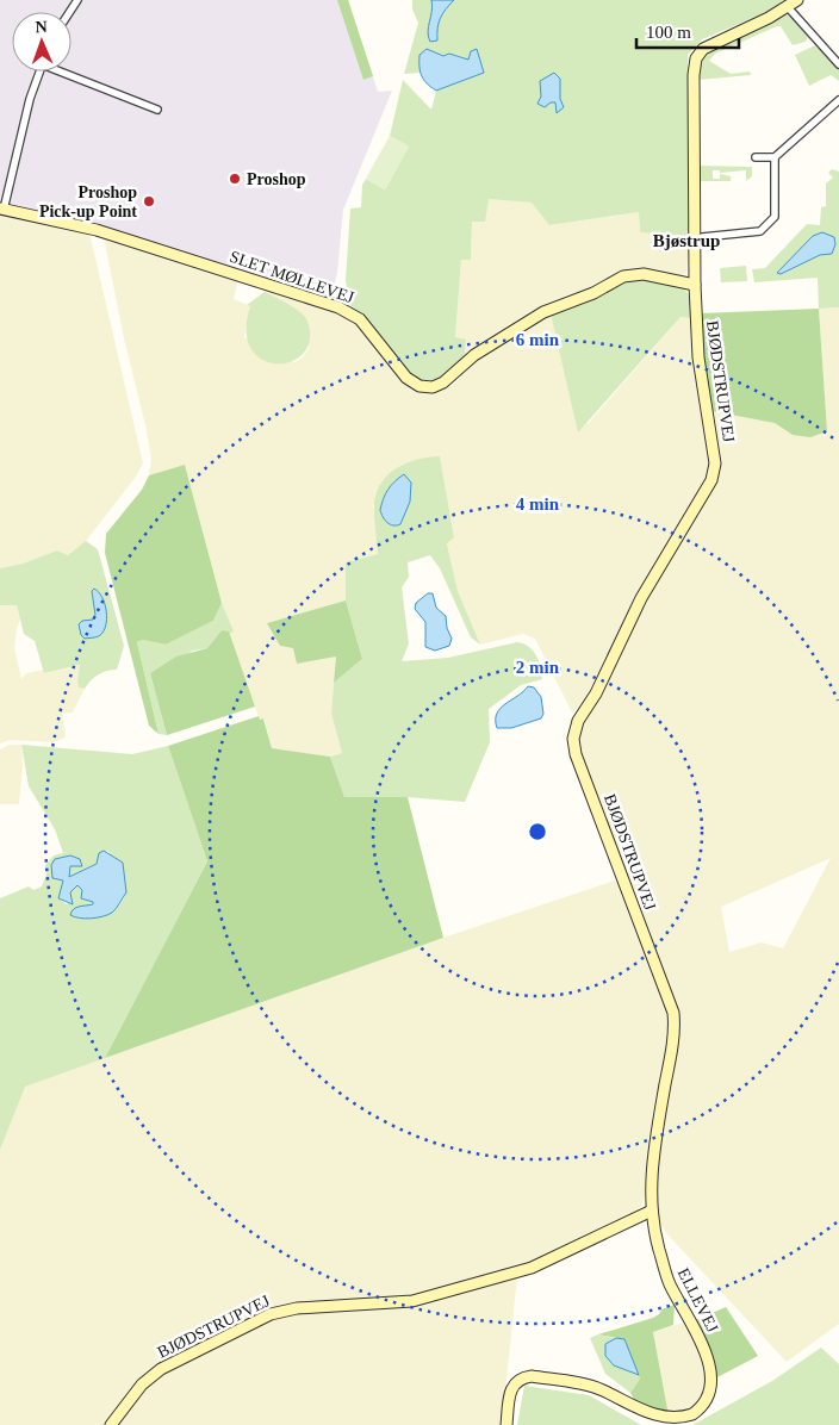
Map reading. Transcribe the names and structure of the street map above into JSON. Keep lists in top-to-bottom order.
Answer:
{
  "streets": {
    "street": ["SLET MØLLEVEJ", "BJØDSTRUPVEJ", "ELLEVEJ"]
  },
  "crossings": [
    ["SLET MØLLEVEJ", "BJØDSTRUPVEJ"],
    ["BJØDSTRUPVEJ", "ELLEVEJ"]
  ],
  "districts": ["Bjøstrup"],
  "places": ["Proshop", "Proshop Pick-up Point"],
  "scale_bar": "100 m",
  "north": "top",
  "rings": ["6 min", "4 min", "2 min"]
}
